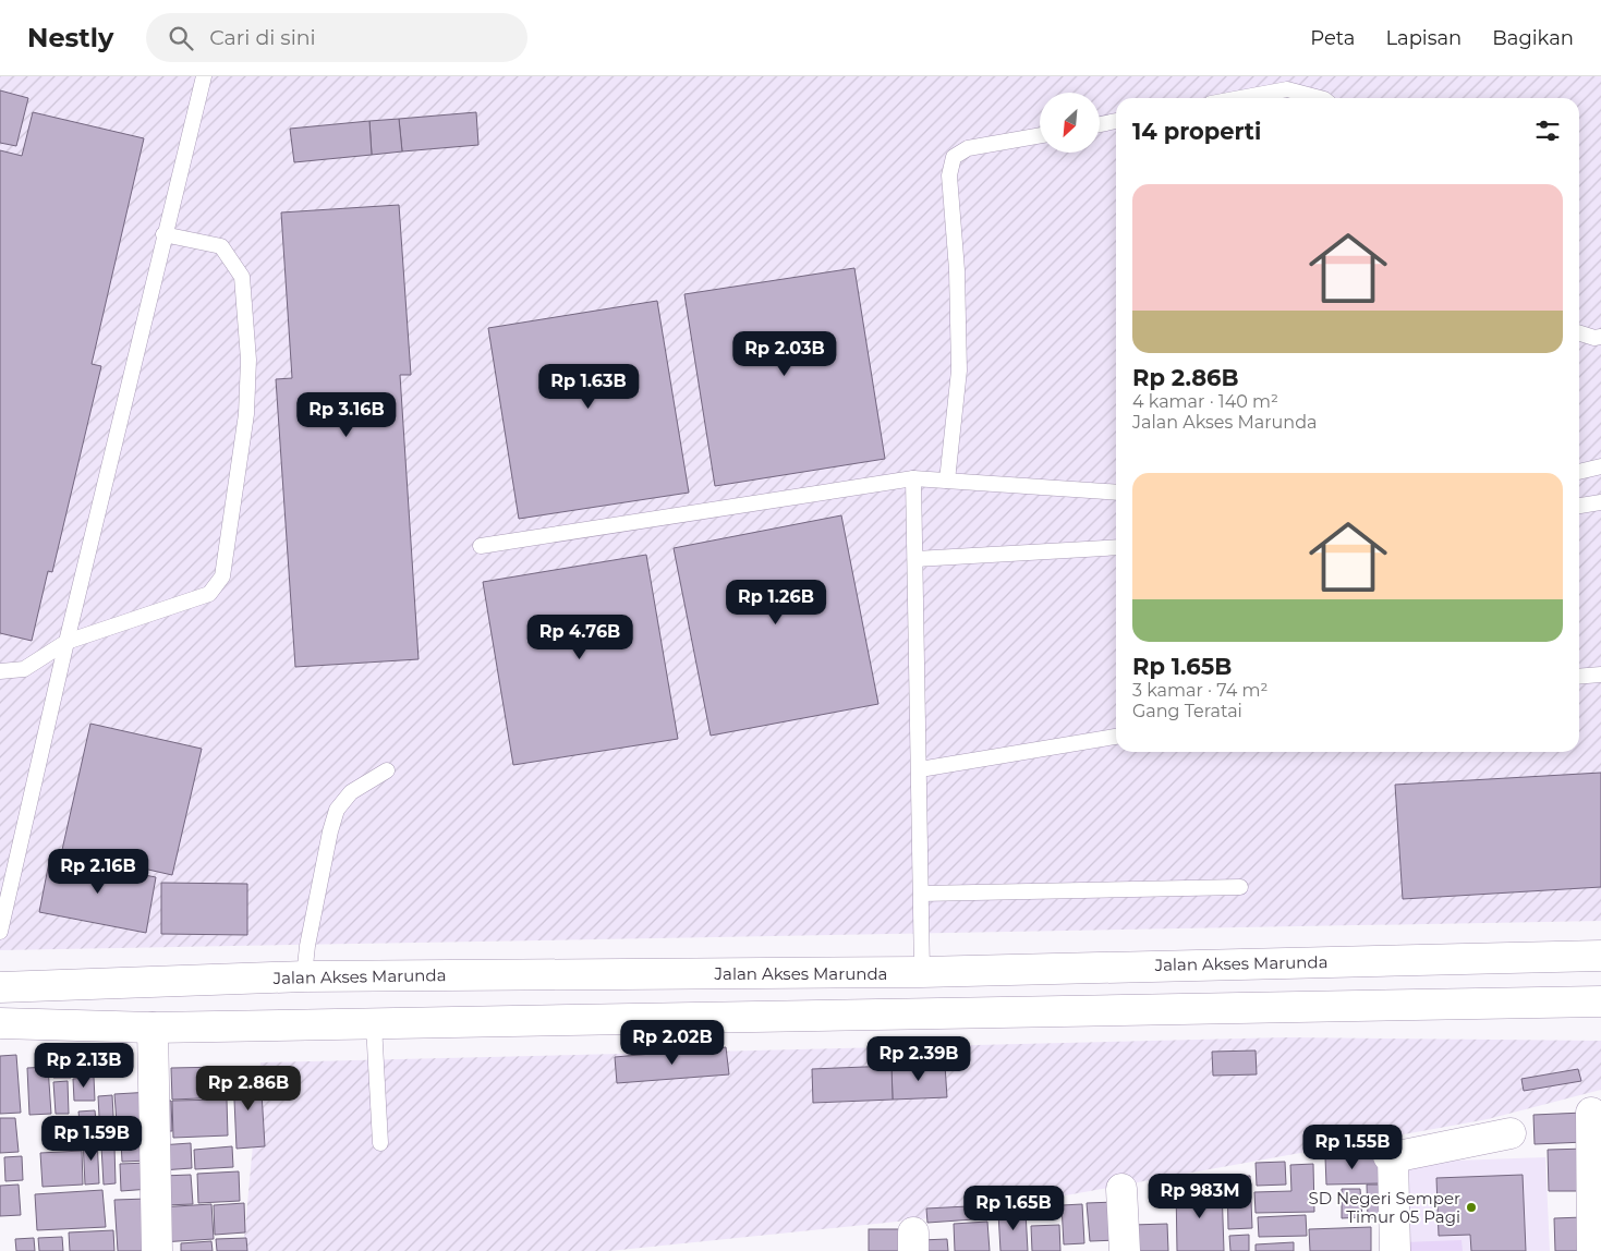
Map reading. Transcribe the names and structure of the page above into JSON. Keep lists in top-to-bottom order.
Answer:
{
  "streets": {
    "main road": ["Jalan Akses Marunda"]
  },
  "places": ["SD Negeri Semper Timur 05 Pagi"],
  "north": "bottom left",
  "page": {
    "header": "Nestly",
    "search": "Cari di sini",
    "nav": ["Peta", "Lapisan", "Bagikan"],
    "heading": "14 properti",
    "list": [
      {
        "name": "Rp 2.86B",
        "note": "4 kamar · 140 m² · Jalan Akses Marunda"
      },
      {
        "name": "Rp 1.65B",
        "note": "3 kamar · 74 m² · Gang Teratai"
      }
    ],
    "price": [
      "Rp 2.03B",
      "Rp 1.63B",
      "Rp 3.16B",
      "Rp 1.26B",
      "Rp 4.76B",
      "Rp 2.16B",
      "Rp 2.02B",
      "Rp 2.39B",
      "Rp 2.13B",
      "Rp 2.86B",
      "Rp 1.59B",
      "Rp 1.55B",
      "Rp 983M",
      "Rp 1.65B"
    ]
  }
}
